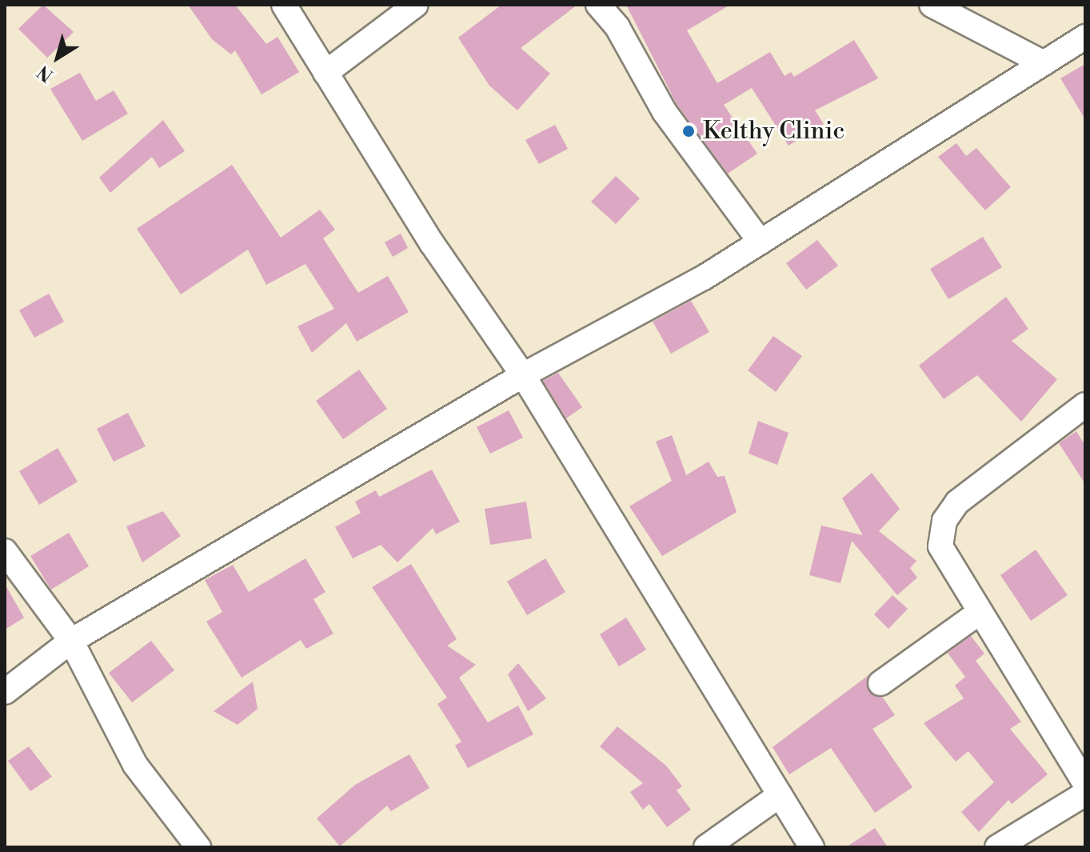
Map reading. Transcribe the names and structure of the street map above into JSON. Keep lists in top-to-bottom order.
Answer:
{
  "places": ["Kelthy Clinic"],
  "north": "bottom left"
}
